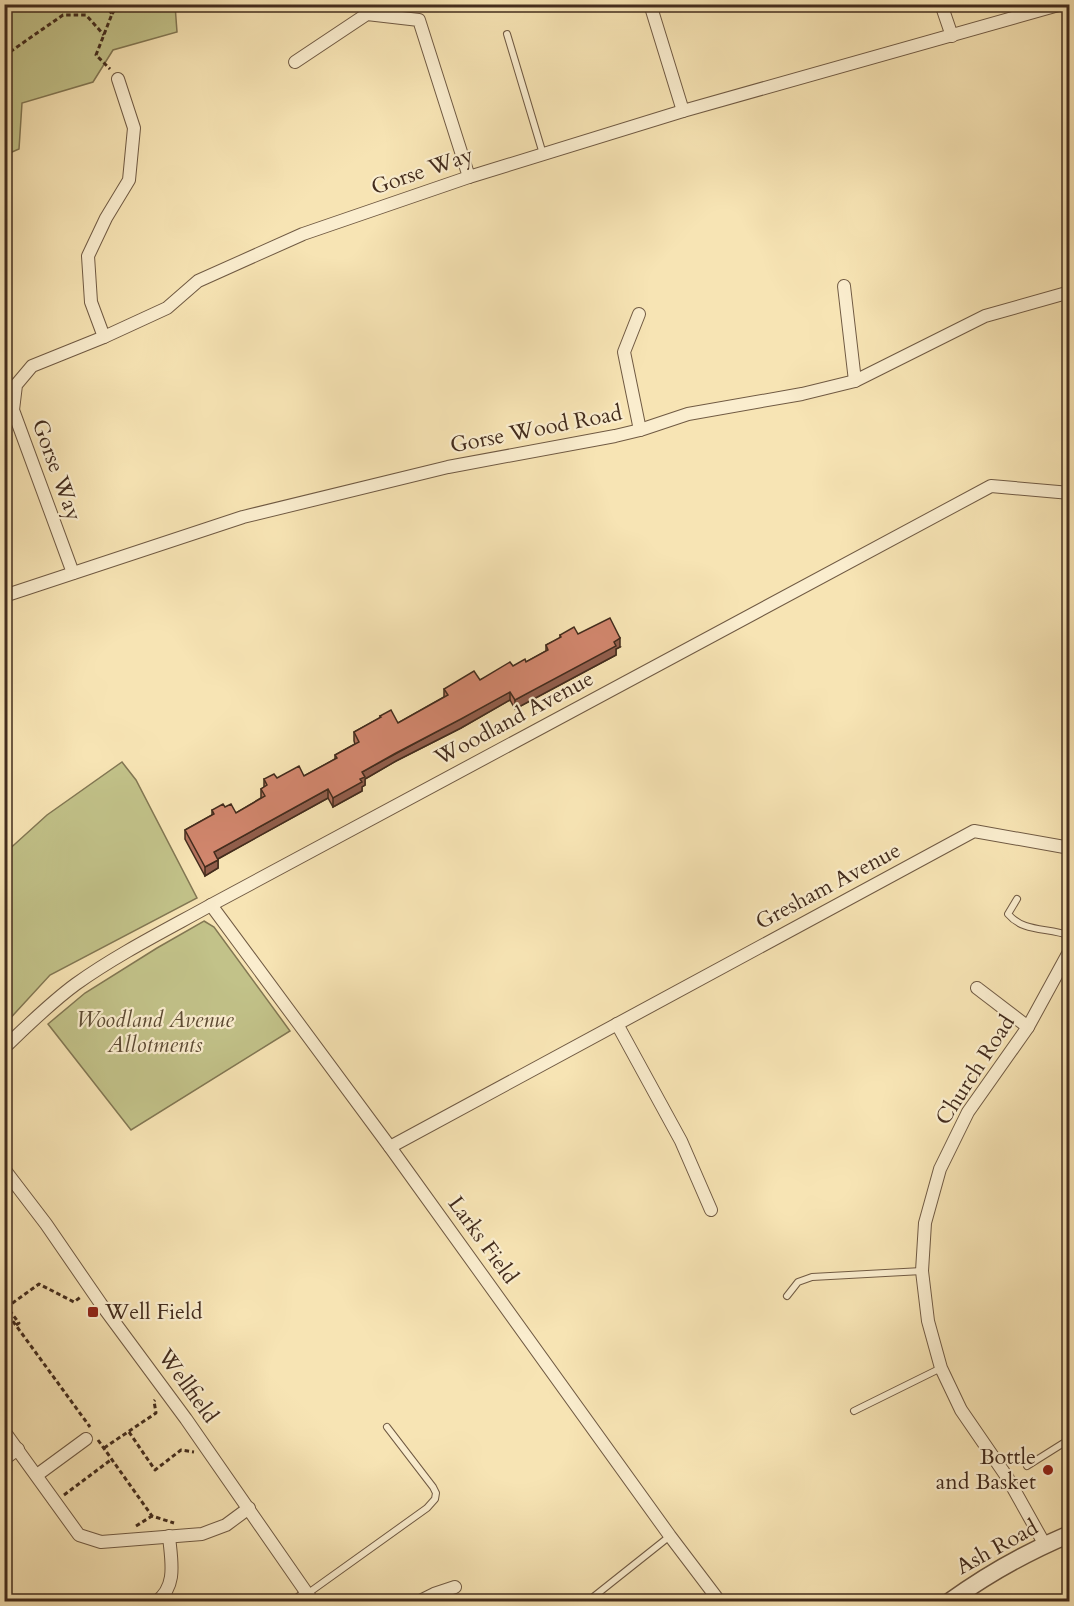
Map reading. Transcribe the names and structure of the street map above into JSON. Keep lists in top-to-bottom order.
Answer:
{
  "streets": {
    "street": [
      "Gorse Way",
      "Gorse Wood Road",
      "Woodland Avenue",
      "Gresham Avenue",
      "Church Road",
      "Larks Field",
      "Wellfield",
      "Ash Road"
    ]
  },
  "crossings": [
    ["Gorse Way", "Gorse Wood Road"],
    ["Woodland Avenue", "Larks Field"],
    ["Gresham Avenue", "Larks Field"],
    ["Church Road", "Ash Road"]
  ],
  "parks": ["Woodland Avenue Allotments"],
  "places": {
    "transit": ["Well Field"],
    "other": ["Bottle and Basket"]
  }
}
